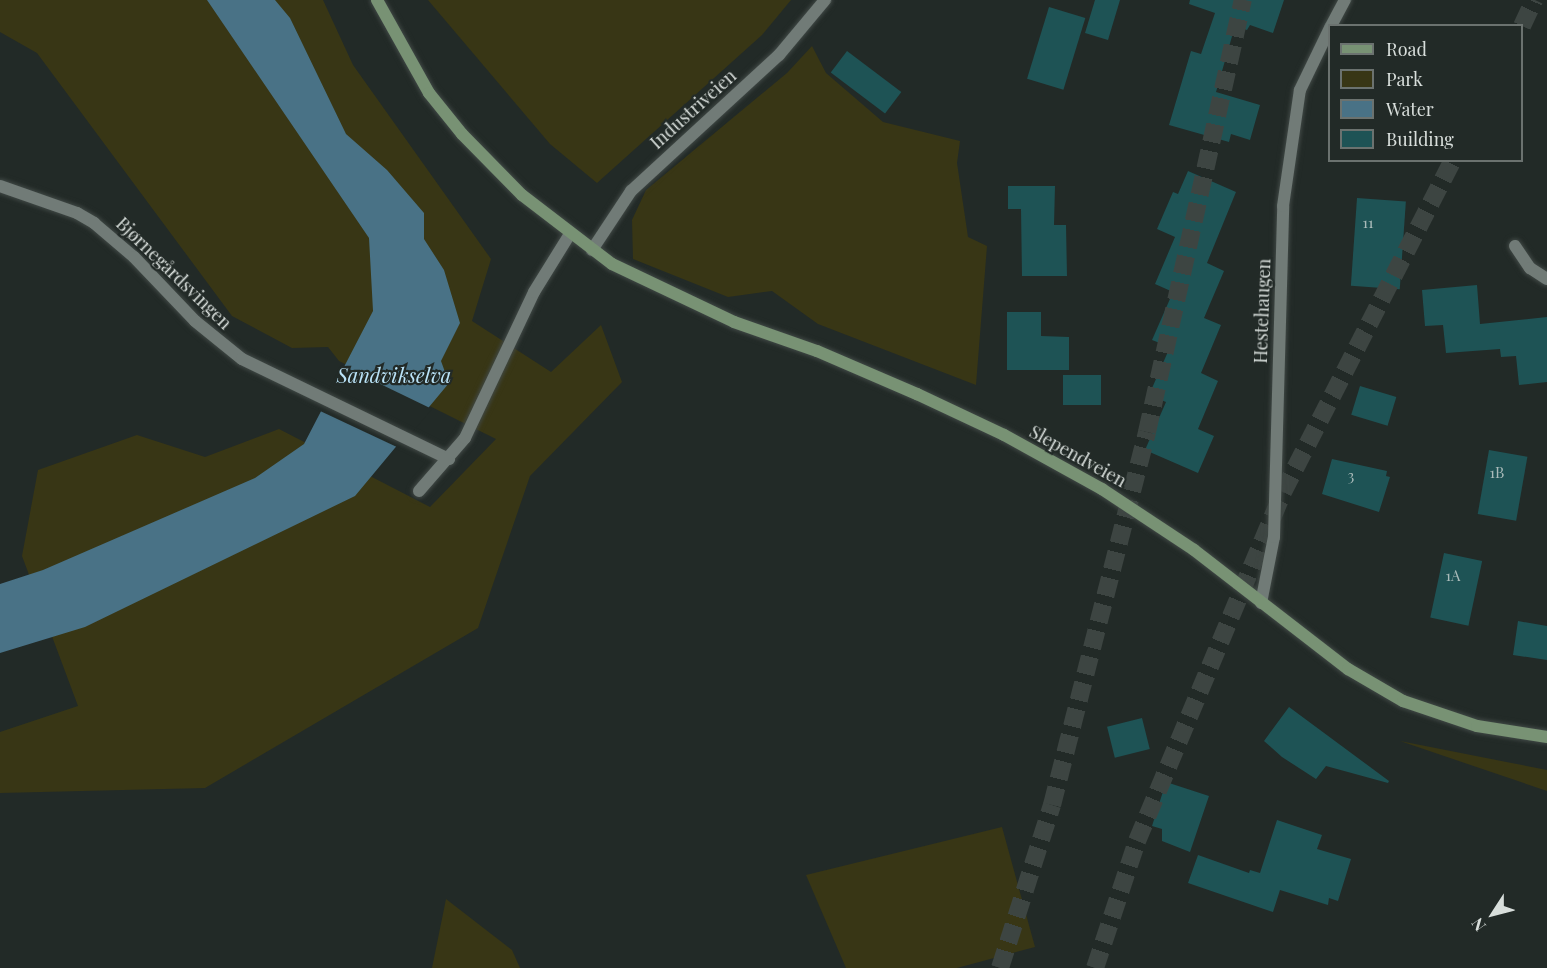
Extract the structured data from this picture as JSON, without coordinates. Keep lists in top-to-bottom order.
{
  "streets": {
    "main road": ["Slependveien"],
    "street": ["Industriveien", "Bjørnegårdsvingen", "Hestehaugen"]
  },
  "crossings": [
    ["Industriveien", "Slependveien"],
    ["Hestehaugen", "Slependveien"]
  ],
  "water": ["Sandvikselva"],
  "house_numbers": [
    "11",
    "1B",
    "3",
    "1A"
  ],
  "legend": [
    "Road",
    "Park",
    "Water",
    "Building"
  ],
  "north": "bottom left"
}
